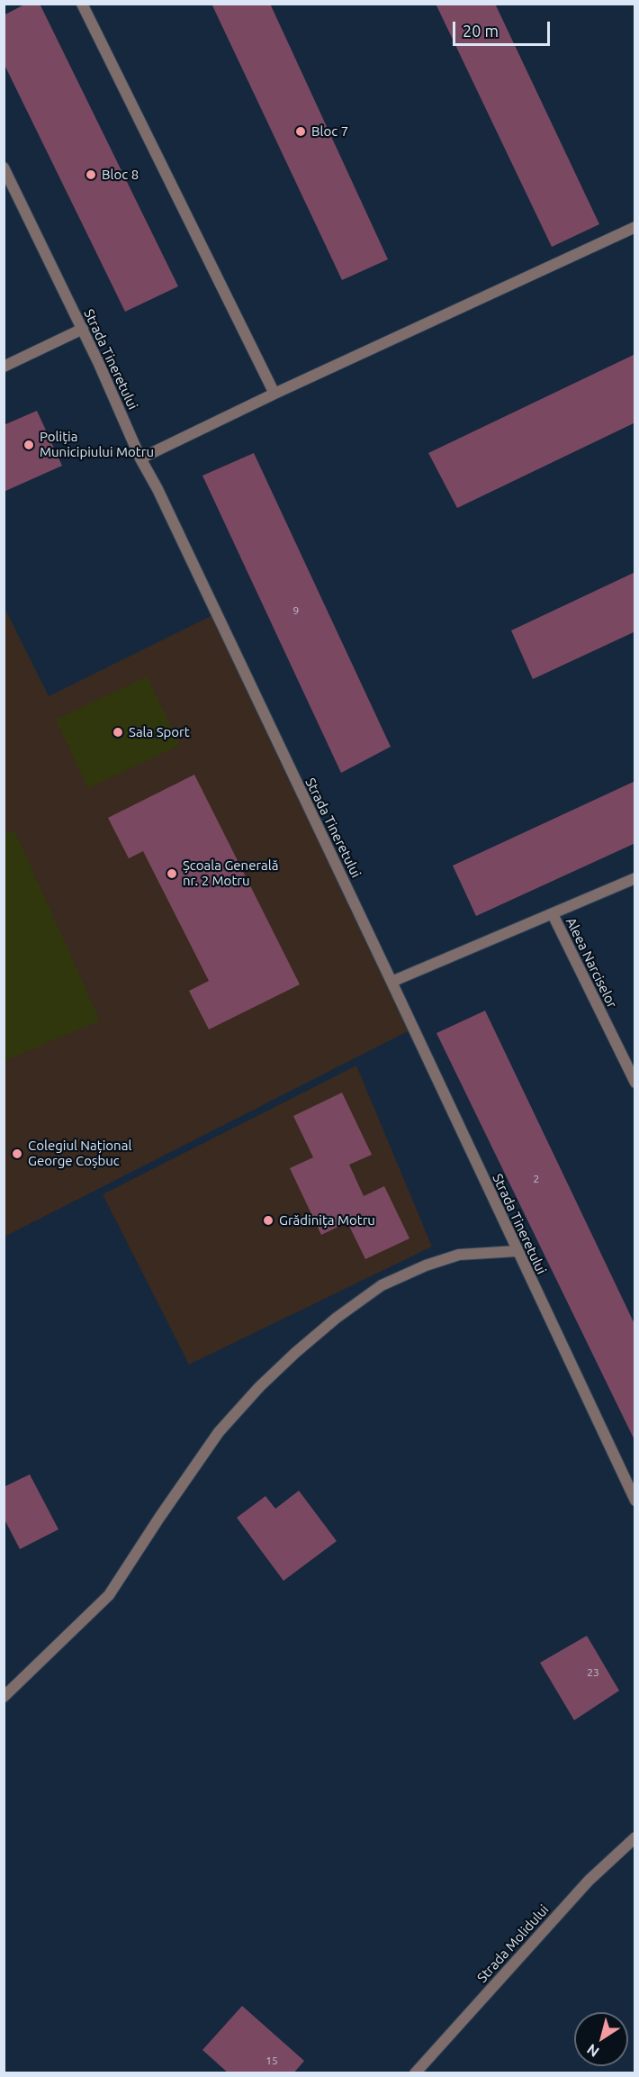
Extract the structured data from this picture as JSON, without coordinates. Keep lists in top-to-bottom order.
{
  "streets": {
    "street": ["Strada Tineretului", "Aleea Narciselor", "Strada Molidului"]
  },
  "places": [
    "Bloc 7",
    "Bloc 8",
    "Poliția Municipiului Motru",
    "Sala Sport",
    "Școala Generală nr. 2 Motru",
    "Colegiul Național George Coșbuc",
    "Grădinița Motru"
  ],
  "house_numbers": [
    "9",
    "2",
    "23",
    "15"
  ],
  "scale_bar": "20 m",
  "north": "bottom left"
}
